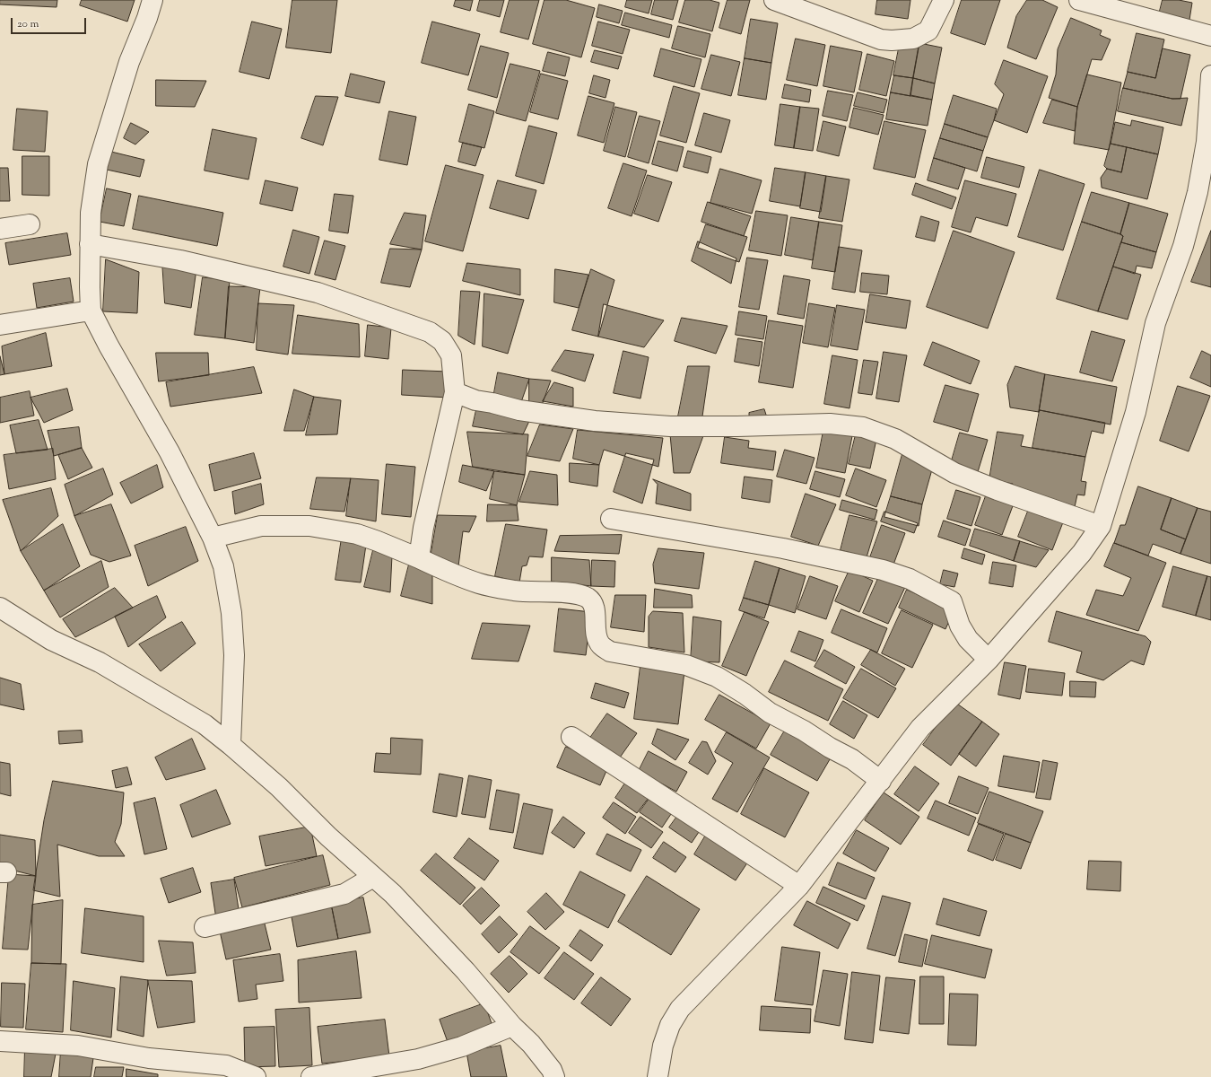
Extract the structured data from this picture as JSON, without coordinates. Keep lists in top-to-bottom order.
{
  "scale_bar": "20 m"
}
